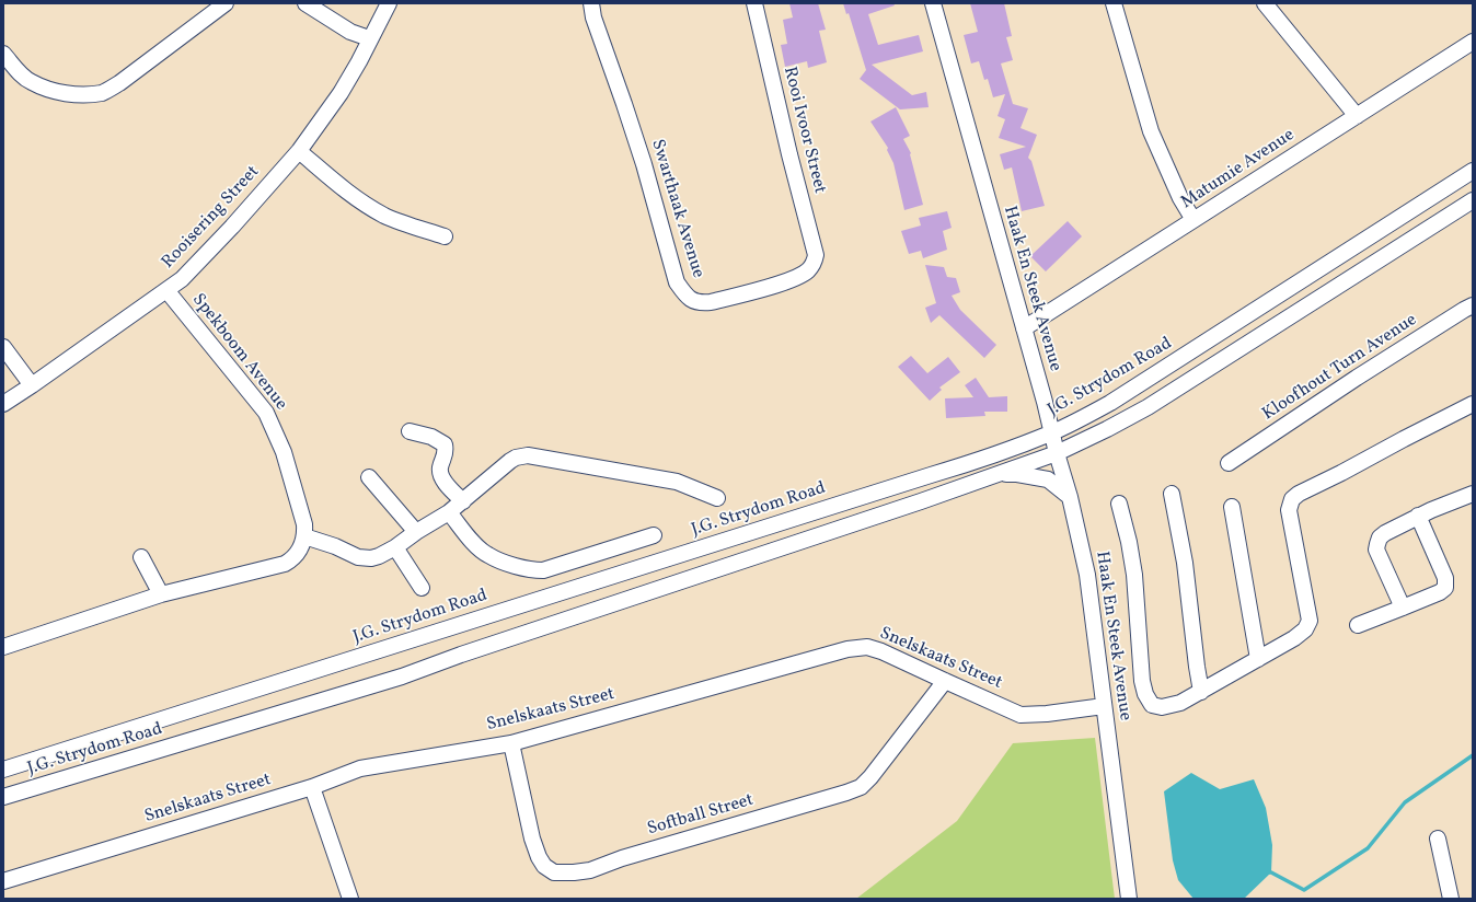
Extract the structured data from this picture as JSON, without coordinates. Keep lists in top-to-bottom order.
{
  "streets": {
    "street": [
      "Rooi Ivoor Street",
      "Matumie Avenue",
      "Swarthaak Avenue",
      "Rooisering Street",
      "Haak En Steek Avenue",
      "Spekboom Avenue",
      "Kloofhout Turn Avenue",
      "J.G. Strydom Road",
      "Snelskaats Street",
      "Softball Street"
    ]
  },
  "crossings": [
    ["Rooi Ivoor Street", "Swarthaak Avenue"],
    ["Matumie Avenue", "Haak En Steek Avenue"],
    ["Rooisering Street", "Spekboom Avenue"],
    ["Haak En Steek Avenue", "J.G. Strydom Road"],
    ["Haak En Steek Avenue", "Snelskaats Street"],
    ["Snelskaats Street", "Softball Street"]
  ]
}
